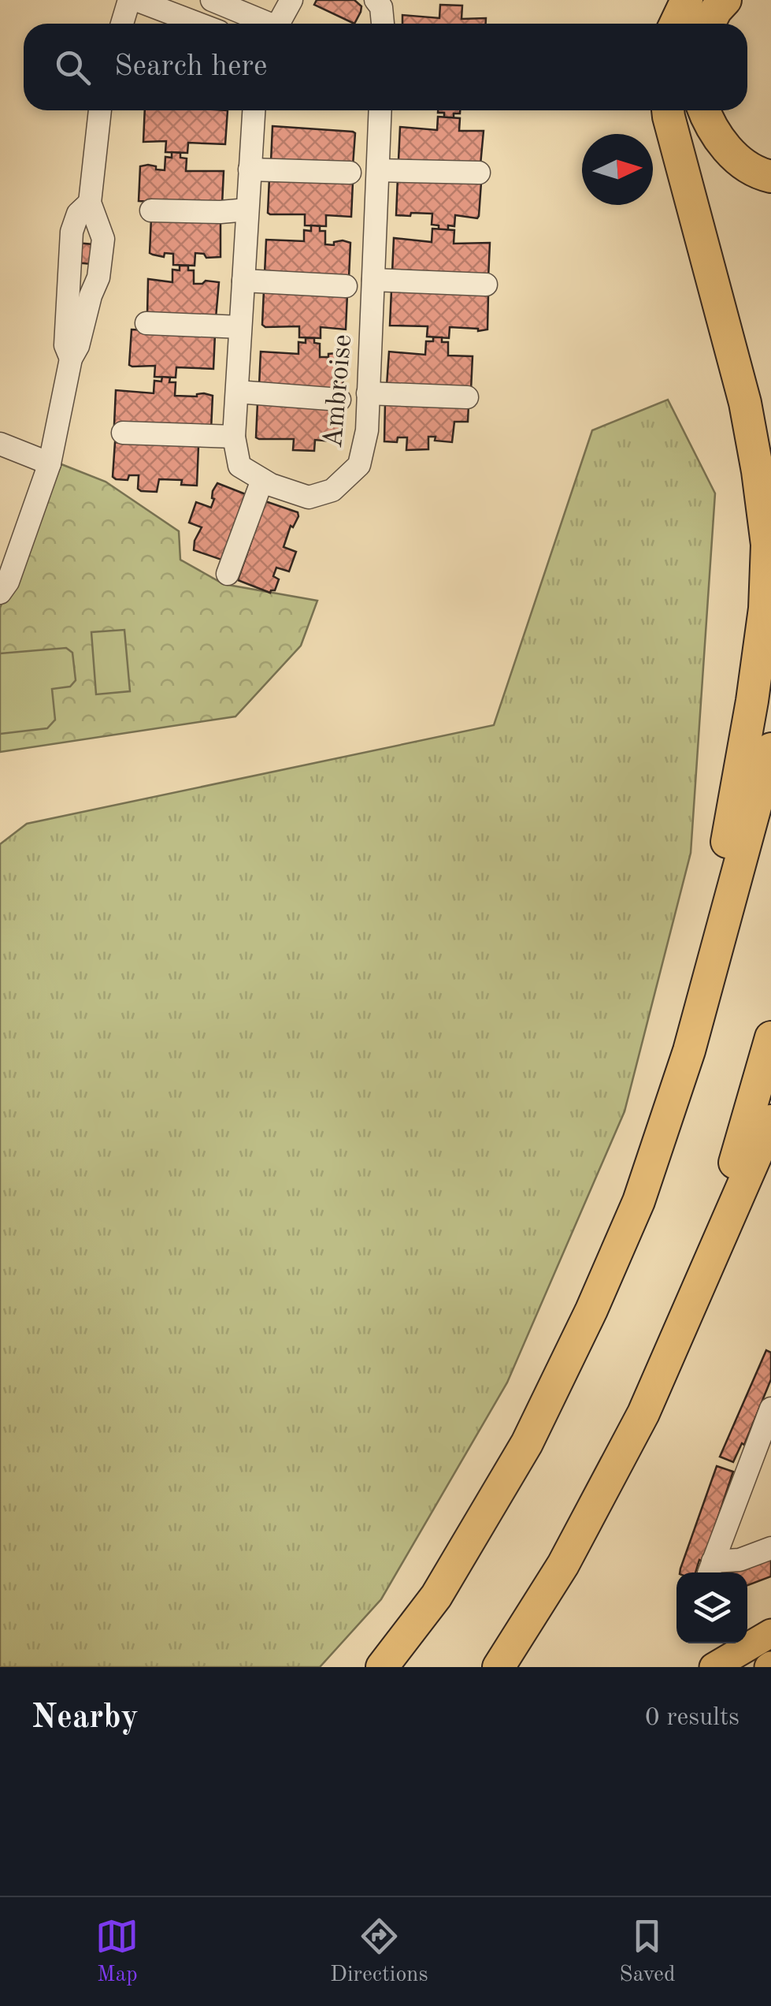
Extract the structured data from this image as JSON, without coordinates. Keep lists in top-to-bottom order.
{
  "streets": {
    "street": ["Ambroise"]
  },
  "north": "right",
  "page": {
    "search": "Search here",
    "heading": ["Nearby", "0 results"],
    "nav": ["Map", "Directions", "Saved"]
  }
}
